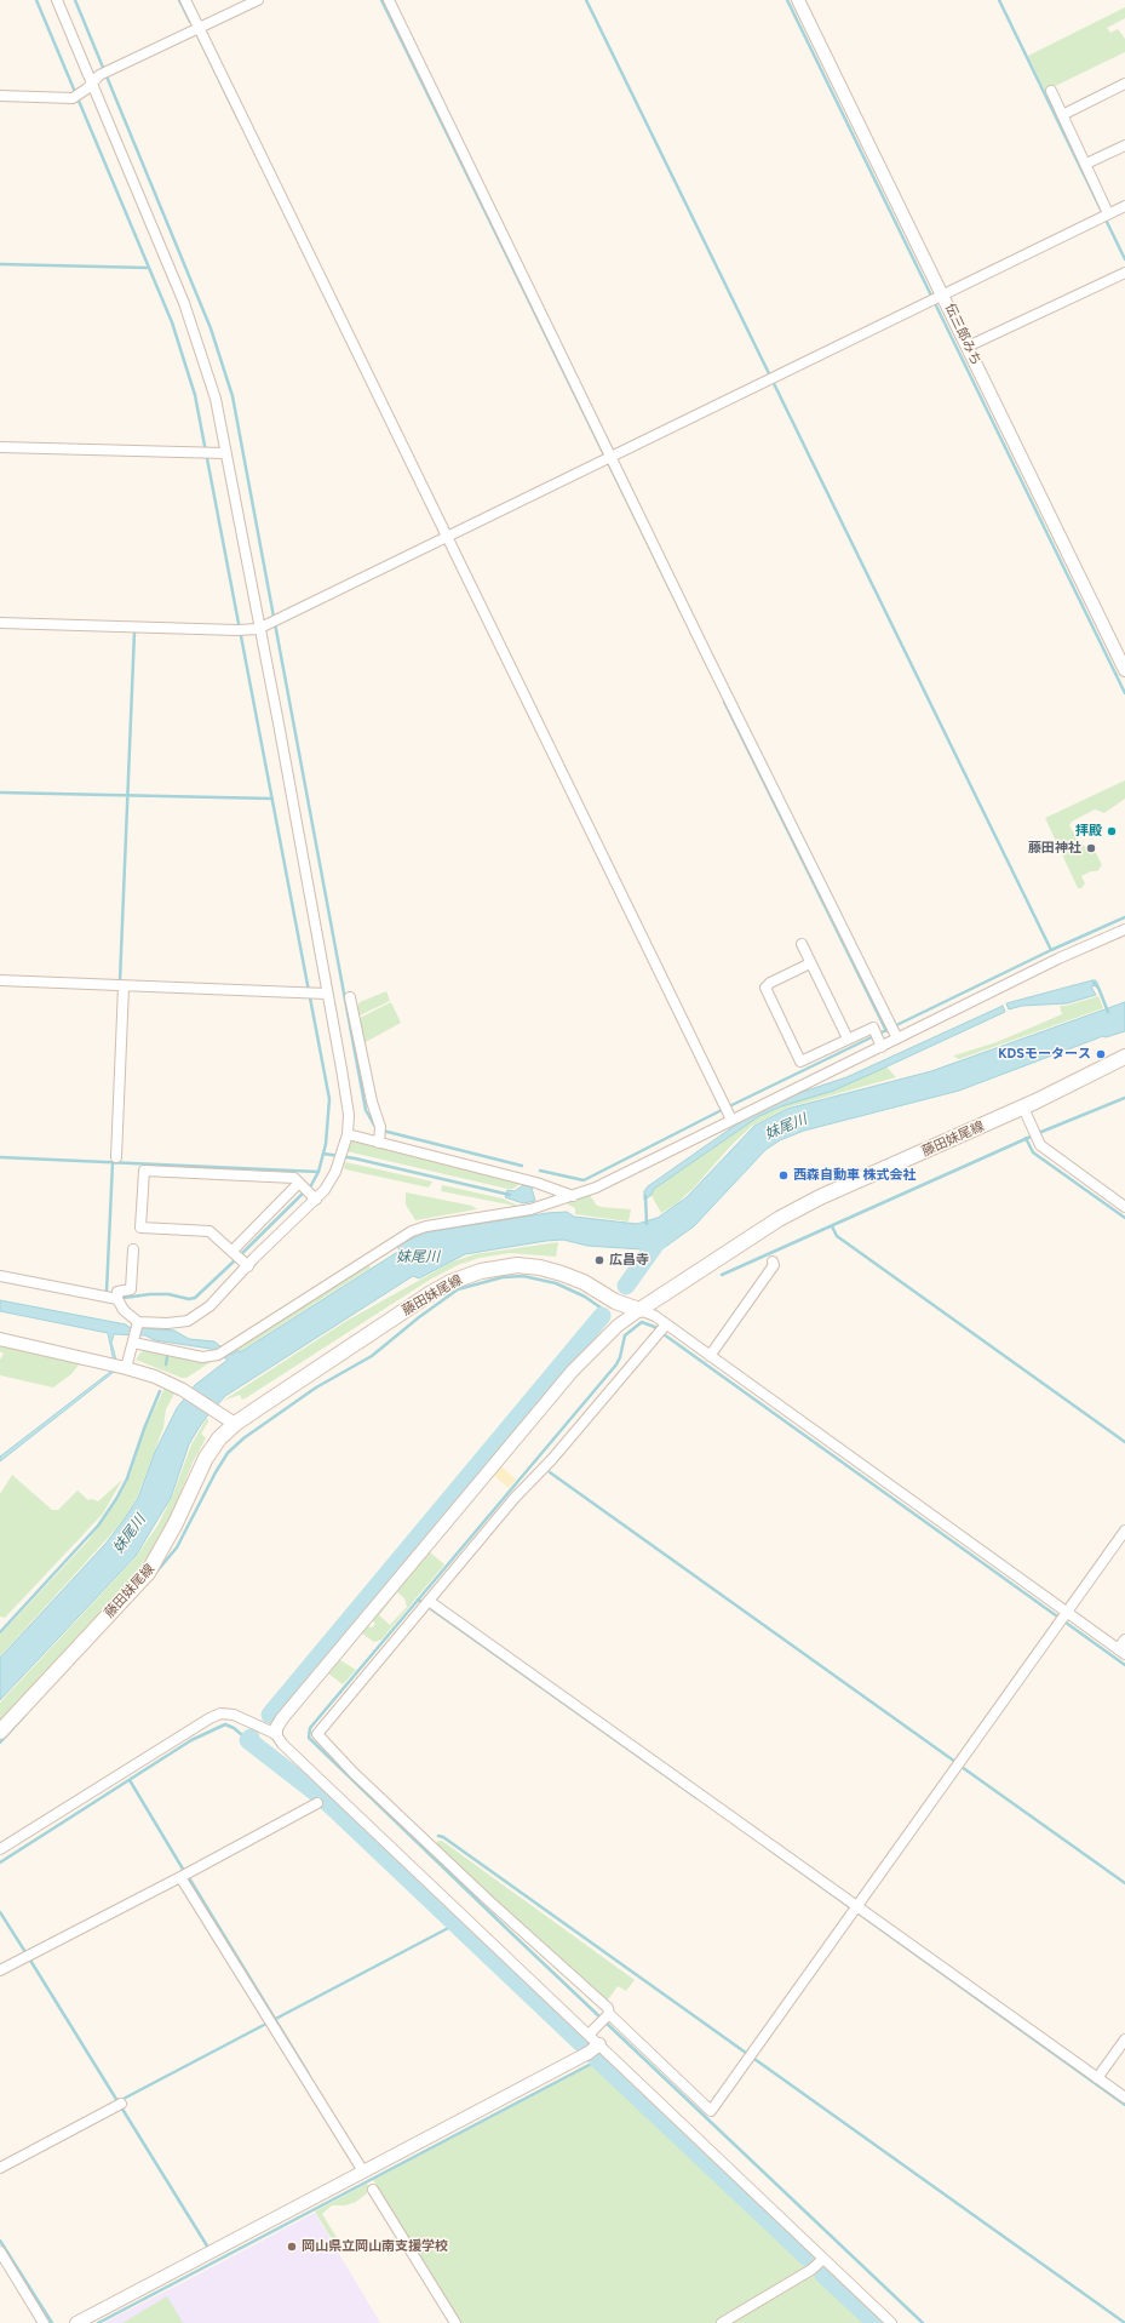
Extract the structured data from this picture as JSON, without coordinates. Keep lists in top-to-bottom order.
{
  "streets": {
    "main road": ["藤田妹尾線"],
    "street": ["伝三郎みち"]
  },
  "water": ["妹尾川"],
  "places": [
    "拝殿",
    "藤田神社",
    "KDSモータース",
    "西森自動車 株式会社",
    "広昌寺",
    "岡山県立岡山南支援学校"
  ]
}
